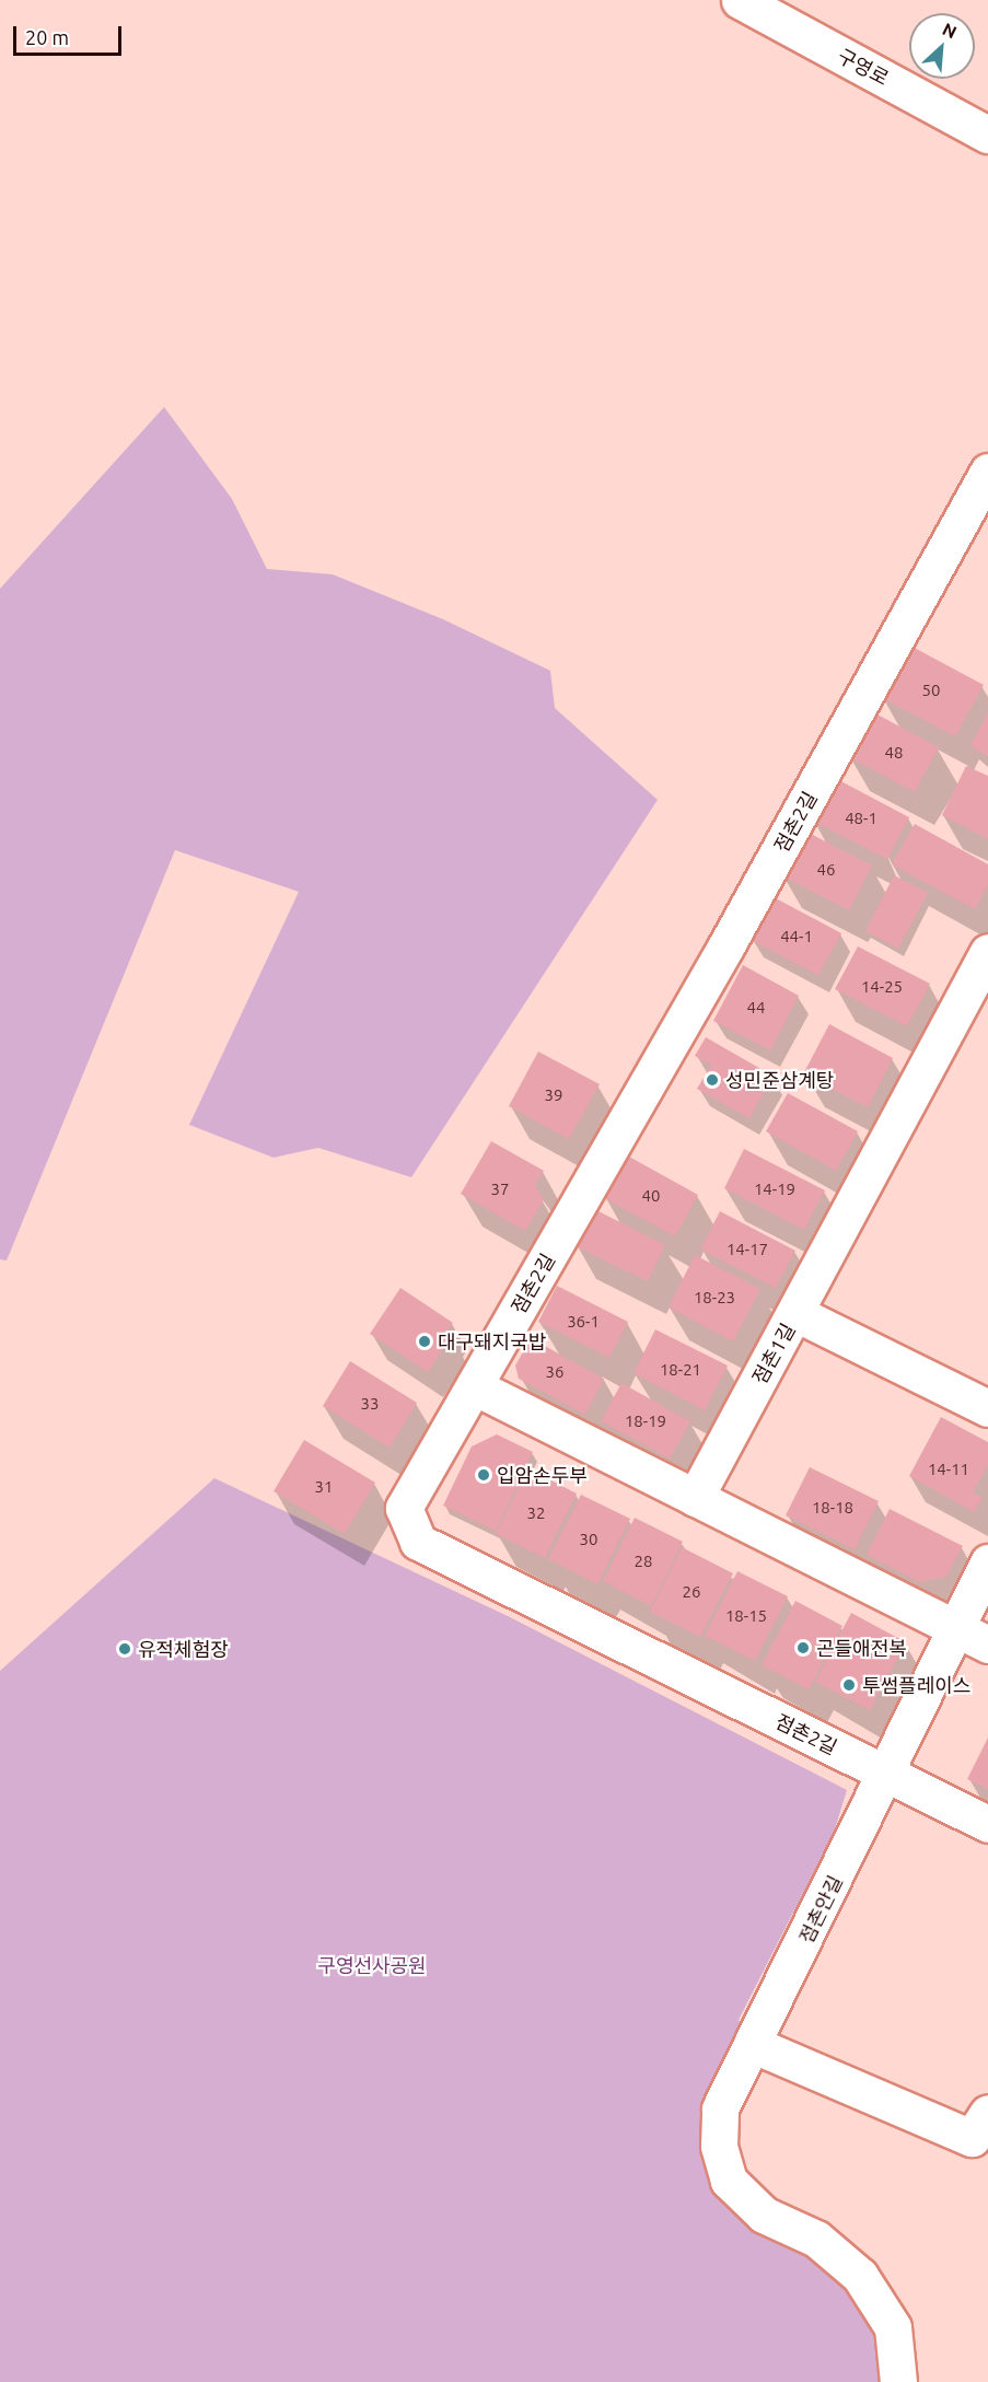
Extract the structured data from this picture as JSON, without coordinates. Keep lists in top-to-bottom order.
{
  "streets": {
    "street": [
      "구영로",
      "점촌2길",
      "점촌1길",
      "점촌안길"
    ]
  },
  "crossings": [
    ["점촌2길", "점촌안길"]
  ],
  "parks": ["구영선사공원"],
  "places": [
    "성민준삼계탕",
    "대구돼지국밥",
    "입암손두부",
    "곤들애전복",
    "유적체험장",
    "투썸플레이스"
  ],
  "house_numbers": [
    "50",
    "48",
    "48-1",
    "46",
    "44-1",
    "14-25",
    "44",
    "39",
    "37",
    "14-19",
    "40",
    "14-17",
    "18-23",
    "36-1",
    "18-21",
    "36",
    "33",
    "18-19",
    "14-11",
    "31",
    "18-18",
    "32",
    "30",
    "28",
    "26",
    "18-15"
  ],
  "scale_bar": "20 m",
  "north": "top right"
}
